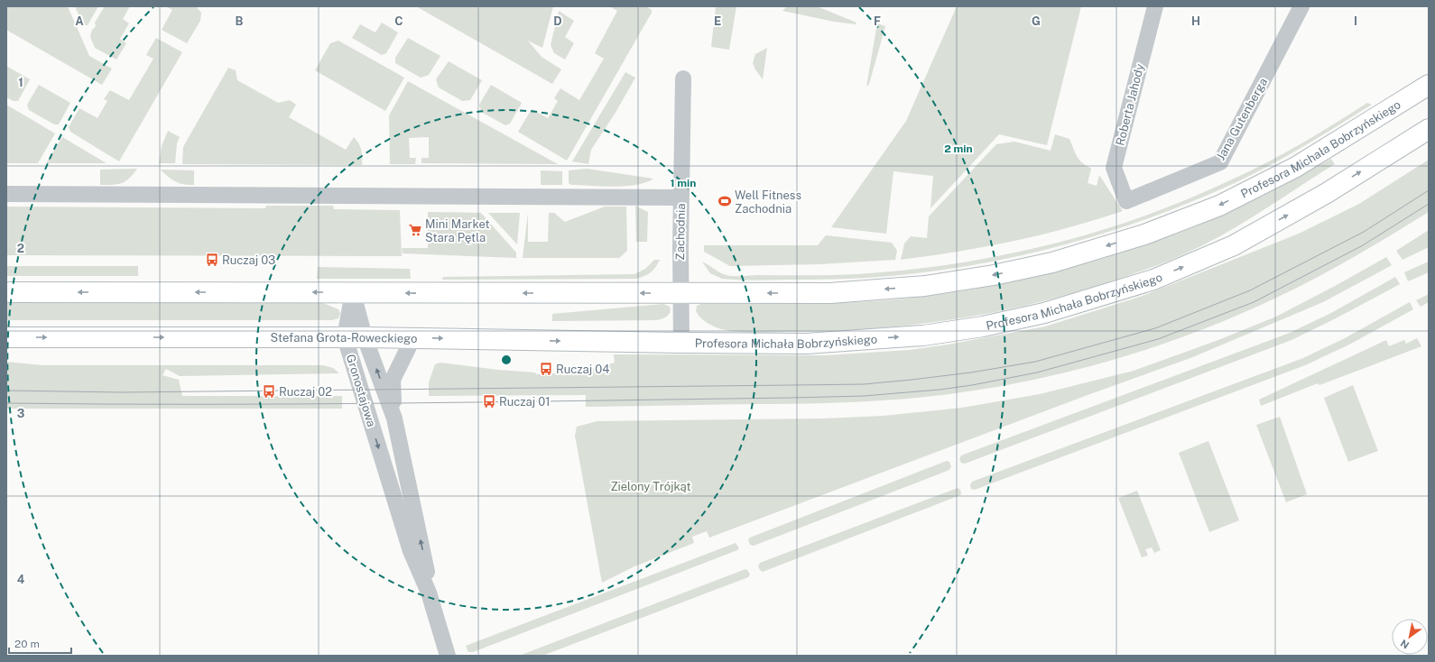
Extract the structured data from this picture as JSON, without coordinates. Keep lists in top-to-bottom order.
{
  "streets": {
    "main road": ["Profesora Michała Bobrzyńskiego", "Stefana Grota-Roweckiego"],
    "street": [
      "Roberta Jahody",
      "Jana Gutenberga",
      "Zachodnia",
      "Gronostajowa"
    ]
  },
  "crossings": [
    ["Roberta Jahody", "Jana Gutenberga"],
    ["Profesora Michała Bobrzyńskiego", "Zachodnia"],
    ["Profesora Michała Bobrzyńskiego", "Stefana Grota-Roweckiego"],
    ["Zachodnia", "Stefana Grota-Roweckiego"],
    ["Stefana Grota-Roweckiego", "Gronostajowa"]
  ],
  "parks": ["Zielony Trójkąt"],
  "places": {
    "sports": ["Well Fitness Zachodnia"],
    "supermarket": ["Mini Market Stara Pętla"],
    "bus stop": [
      "Ruczaj 03",
      "Ruczaj 04",
      "Ruczaj 02",
      "Ruczaj 01"
    ]
  },
  "scale_bar": "20 m",
  "north": "bottom left",
  "grid": {
    "columns": [
      "A",
      "B",
      "C",
      "D",
      "E",
      "F",
      "G",
      "H",
      "I"
    ],
    "rows": [
      "1",
      "2",
      "3",
      "4"
    ]
  },
  "rings": ["2 min", "1 min"]
}
